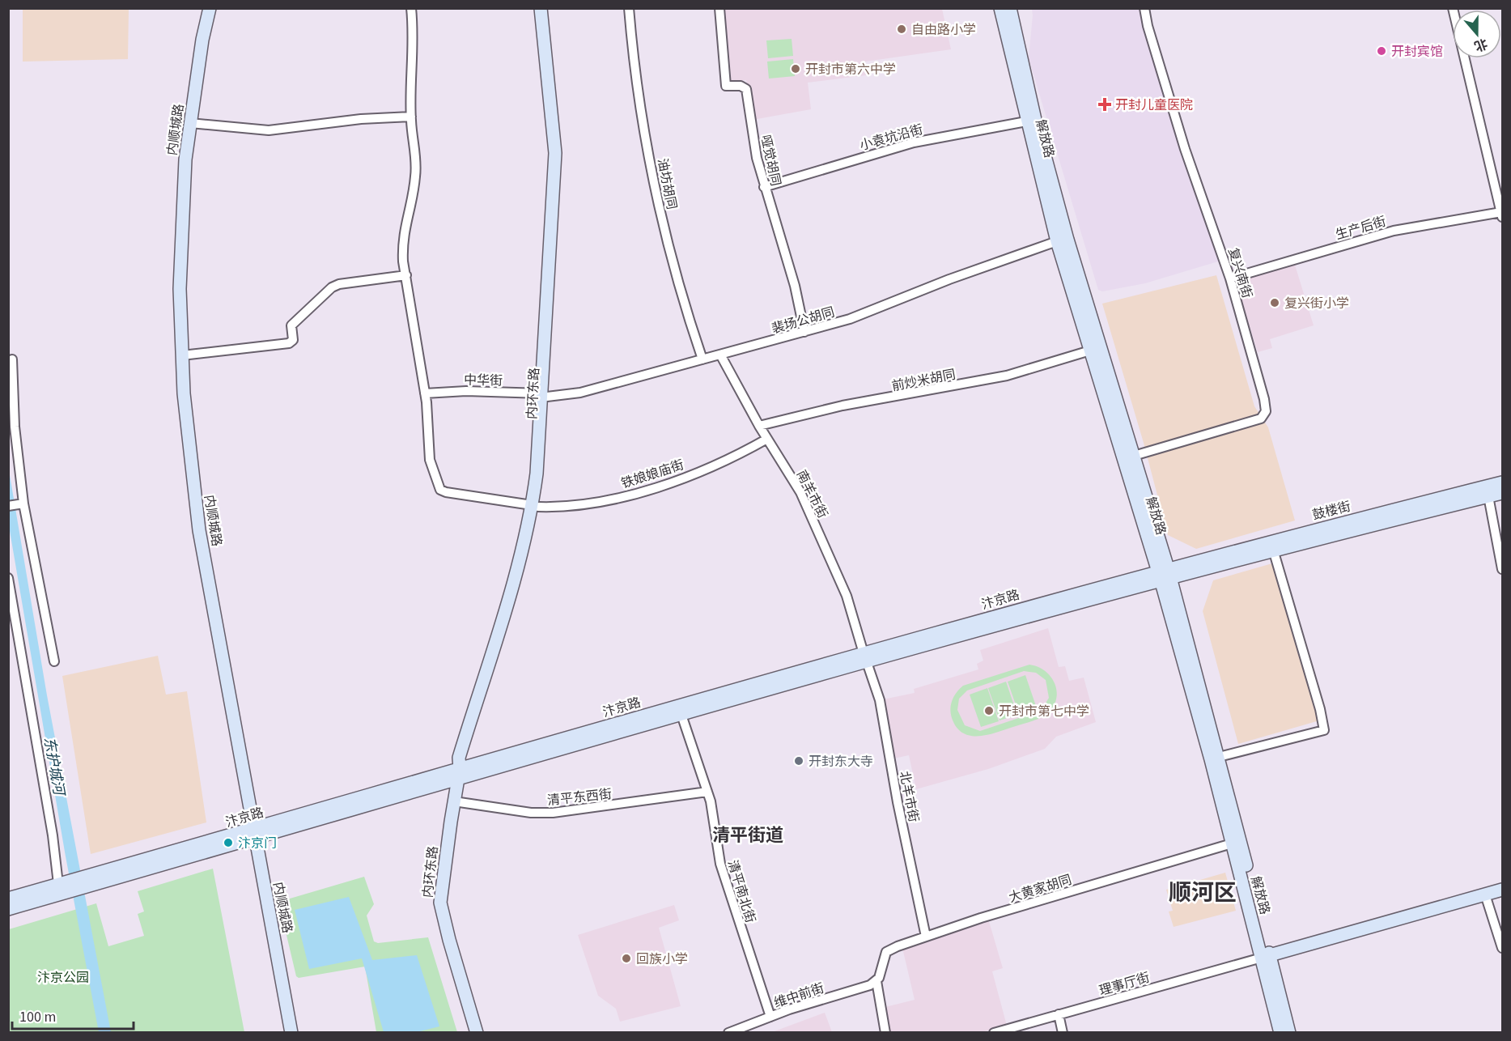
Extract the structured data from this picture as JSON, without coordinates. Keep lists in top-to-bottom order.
{
  "streets": {
    "main road": [
      "内顺城路",
      "解放路",
      "内环东路",
      "鼓楼街",
      "汴京路"
    ],
    "street": [
      "小袁坑沿街",
      "哑觉胡同",
      "油坊胡同",
      "生产后街",
      "复兴南街",
      "裴场公胡同",
      "中华街",
      "前炒米胡同",
      "铁娘娘庙街",
      "南羊市街",
      "清平东西街",
      "北羊市街",
      "大黄家胡同",
      "清平南北街",
      "理事厅街",
      "维中前街"
    ]
  },
  "crossings": [
    ["内顺城路", "汴京路"],
    ["小袁坑沿街", "解放路"],
    ["小袁坑沿街", "哑觉胡同"],
    ["解放路", "复兴南街"],
    ["解放路", "裴场公胡同"],
    ["解放路", "前炒米胡同"],
    ["解放路", "鼓楼街"],
    ["解放路", "汴京路"],
    ["解放路", "大黄家胡同"],
    ["解放路", "理事厅街"],
    ["哑觉胡同", "裴场公胡同"],
    ["油坊胡同", "裴场公胡同"],
    ["生产后街", "复兴南街"],
    ["裴场公胡同", "中华街"],
    ["裴场公胡同", "内环东路"],
    ["裴场公胡同", "南羊市街"],
    ["中华街", "内环东路"],
    ["中华街", "铁娘娘庙街"],
    ["前炒米胡同", "南羊市街"],
    ["内环东路", "铁娘娘庙街"],
    ["内环东路", "汴京路"],
    ["内环东路", "清平东西街"],
    ["铁娘娘庙街", "南羊市街"],
    ["南羊市街", "汴京路"],
    ["南羊市街", "北羊市街"],
    ["鼓楼街", "汴京路"],
    ["汴京路", "北羊市街"],
    ["汴京路", "清平南北街"],
    ["清平东西街", "清平南北街"],
    ["北羊市街", "大黄家胡同"],
    ["大黄家胡同", "维中前街"],
    ["清平南北街", "维中前街"]
  ],
  "districts": ["清平街道", "顺河区"],
  "water": ["东护城河"],
  "parks": ["汴京公园"],
  "places": {
    "other": [
      "自由路小学",
      "开封宾馆",
      "开封市第六中学",
      "复兴街小学",
      "开封市第七中学",
      "开封东大寺",
      "汴京门",
      "回族小学"
    ],
    "health": ["开封儿童医院"]
  },
  "scale_bar": "100 m",
  "north": "bottom"
}
